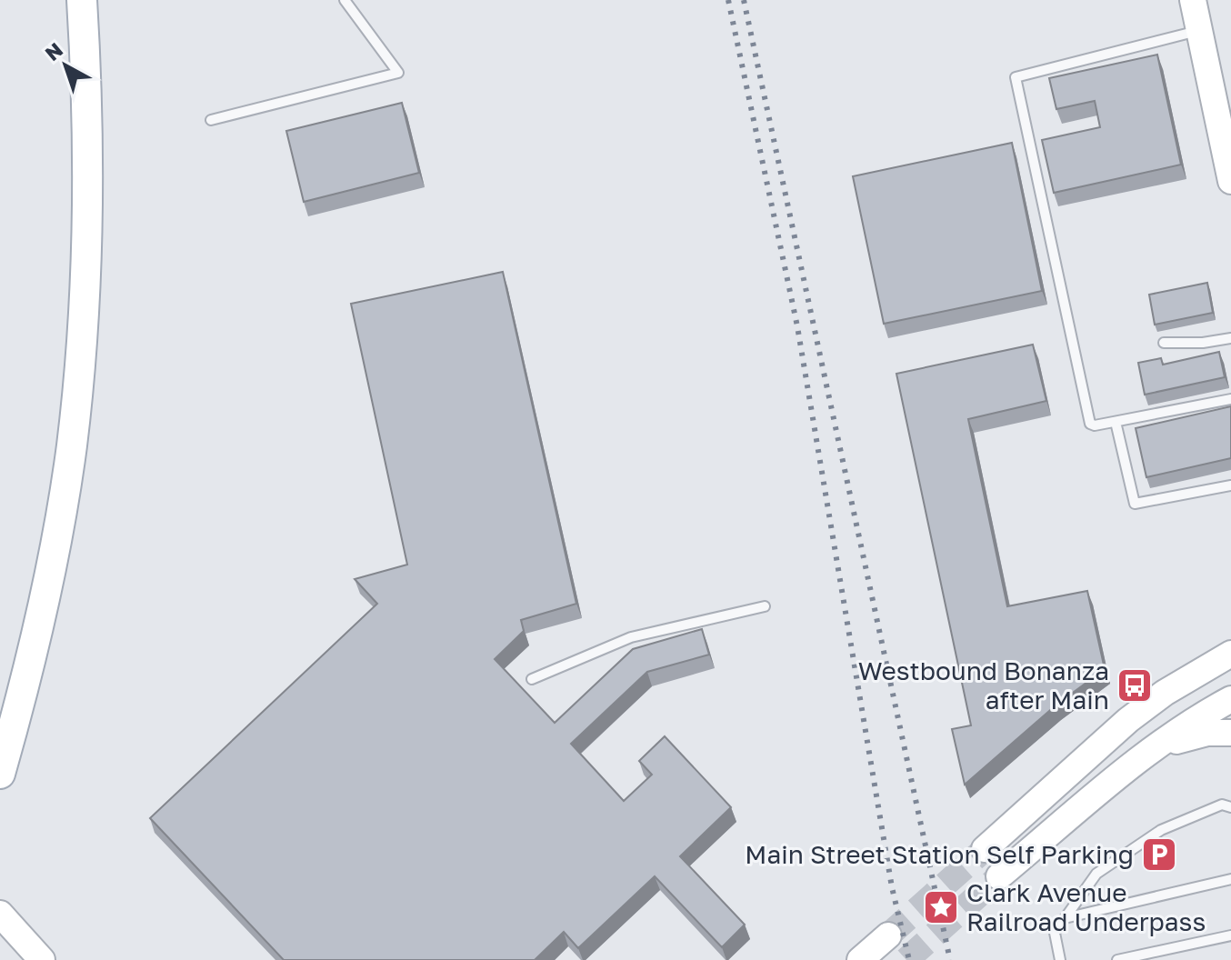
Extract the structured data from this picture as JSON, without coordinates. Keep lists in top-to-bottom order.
{
  "places": {
    "bus stop": ["Westbound Bonanza after Main"],
    "parking": ["Main Street Station Self Parking"],
    "place": ["Clark Avenue Railroad Underpass"]
  },
  "north": "top left"
}
